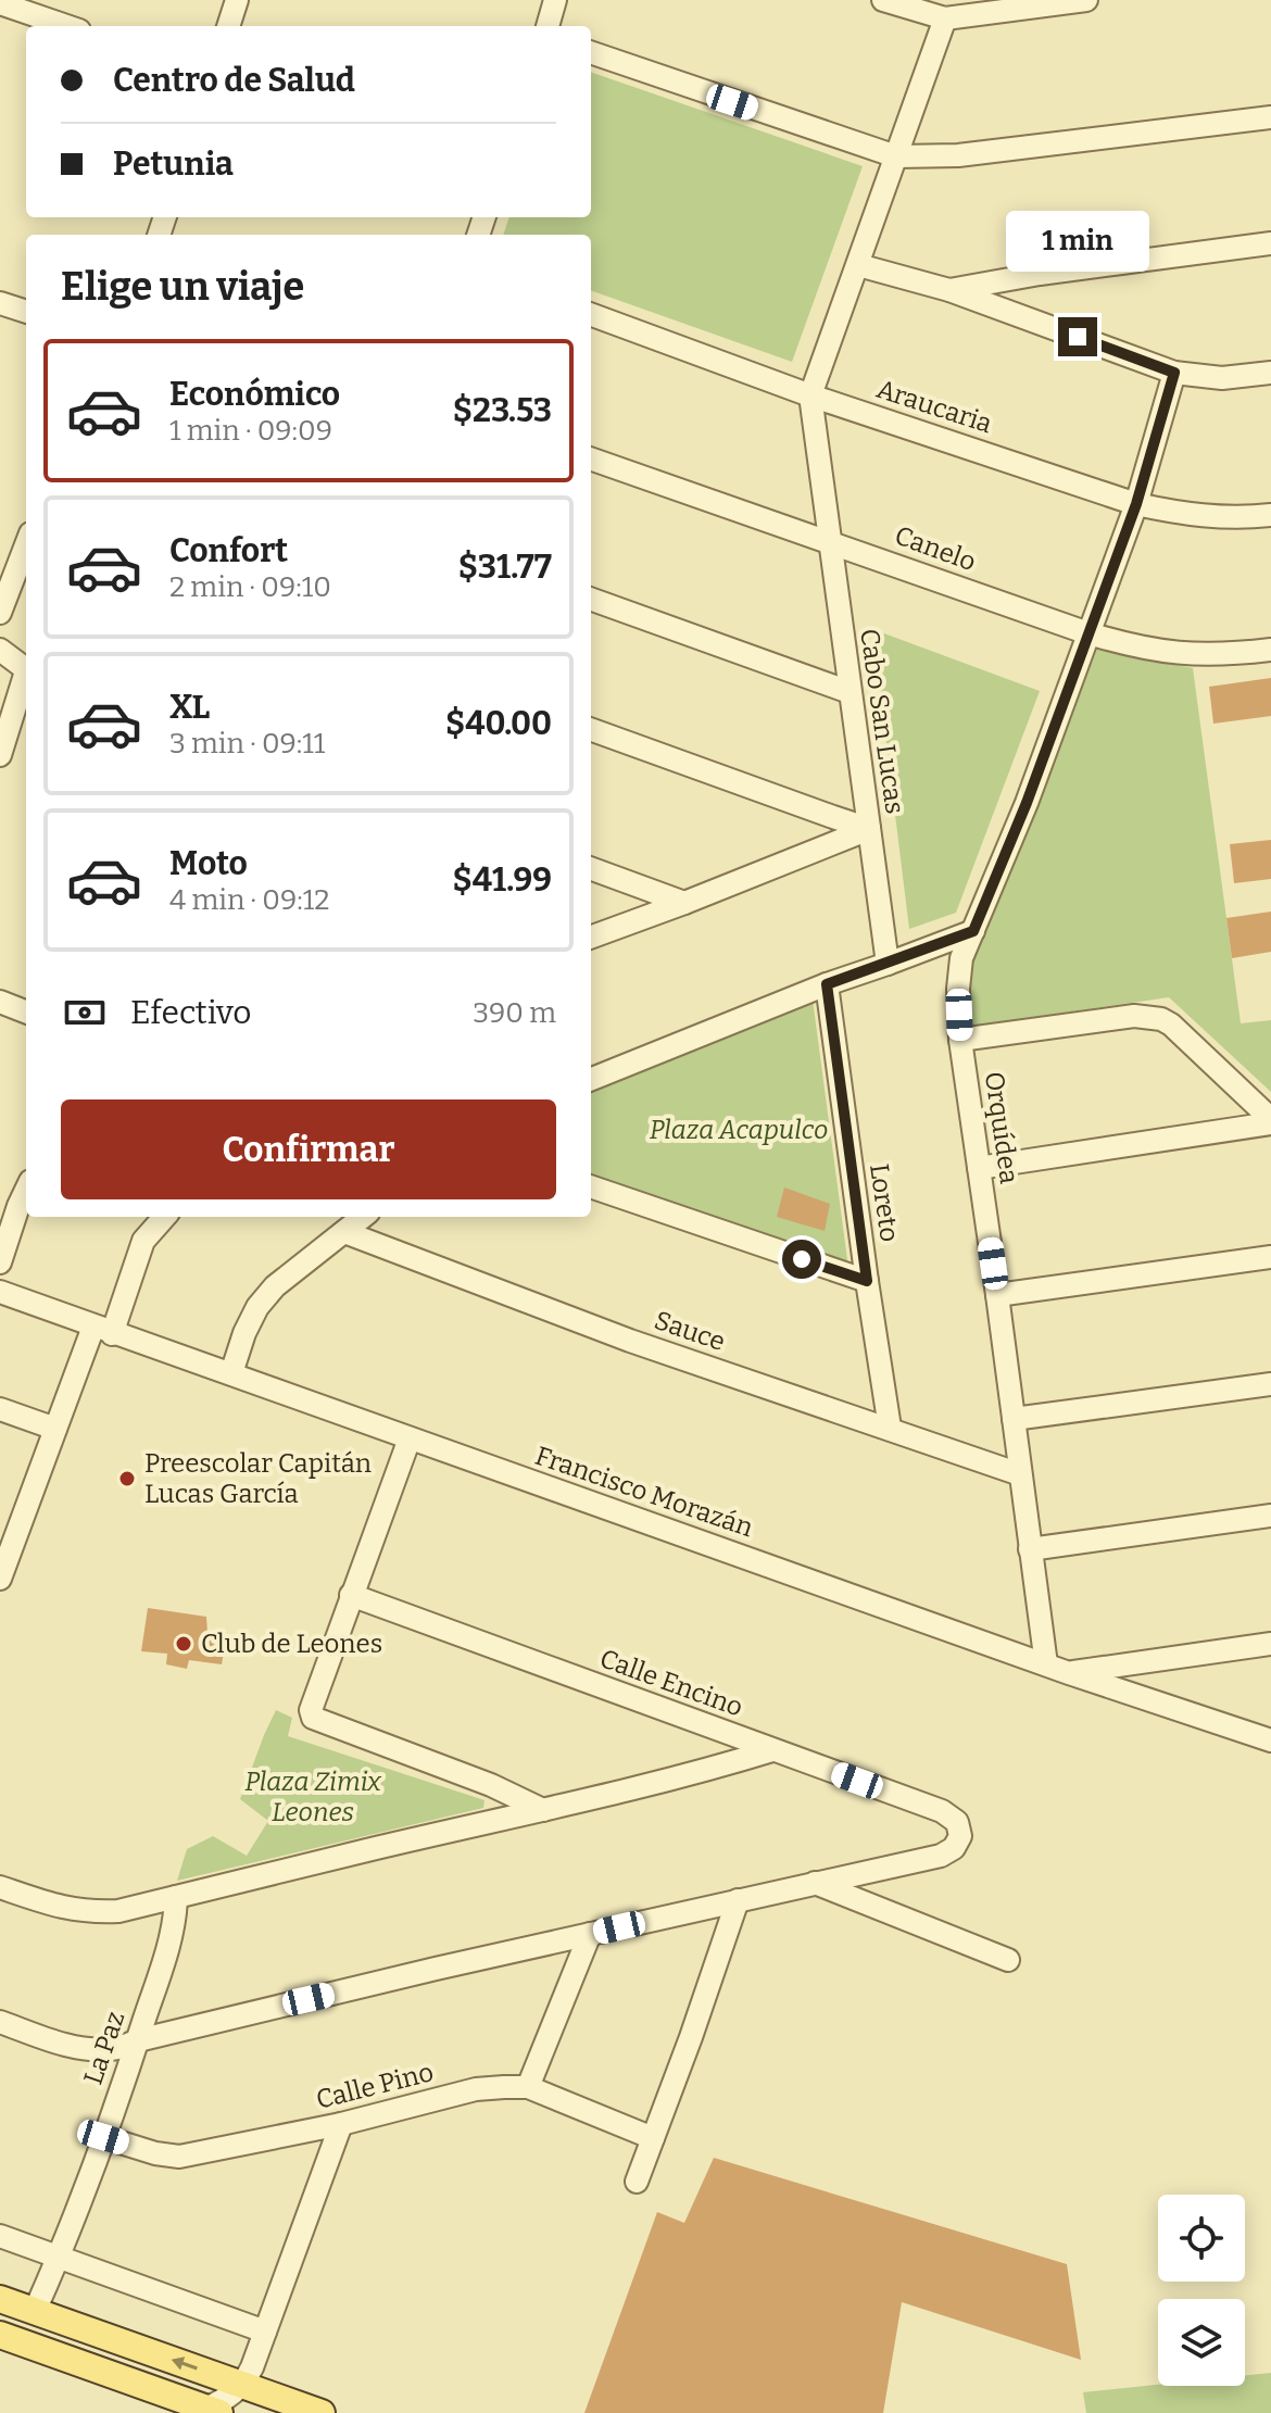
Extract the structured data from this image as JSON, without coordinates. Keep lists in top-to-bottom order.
{
  "streets": {
    "street": [
      "Araucaria",
      "Canelo",
      "Cabo San Lucas",
      "Orquídea",
      "Loreto",
      "Sauce",
      "Francisco Morazán",
      "Calle Encino",
      "La Paz",
      "Calle Pino"
    ]
  },
  "crossings": [
    ["Araucaria", "Cabo San Lucas"],
    ["Araucaria", "Orquídea"],
    ["Canelo", "Cabo San Lucas"],
    ["Canelo", "Orquídea"],
    ["Orquídea", "Sauce"],
    ["Orquídea", "Francisco Morazán"],
    ["Loreto", "Sauce"],
    ["La Paz", "Calle Pino"]
  ],
  "parks": ["Plaza Acapulco", "Plaza Zimix Leones"],
  "places": ["Preescolar Capitán Lucas García", "Club de Leones"],
  "page": {
    "banner": ["Centro de Salud", "Petunia"],
    "bubble": "1 min",
    "heading": "Elige un viaje",
    "list": [
      {
        "name": "Económico",
        "note": "1 min · 09:09",
        "value": "$23.53"
      },
      {
        "name": "Confort",
        "note": "2 min · 09:10",
        "value": "$31.77"
      },
      {
        "name": "XL",
        "note": "3 min · 09:11",
        "value": "$40.00"
      },
      {
        "name": "Moto",
        "note": "4 min · 09:12",
        "value": "$41.99"
      }
    ],
    "pay": ["Efectivo", "390 m"],
    "buttons": "Confirmar"
  }
}
